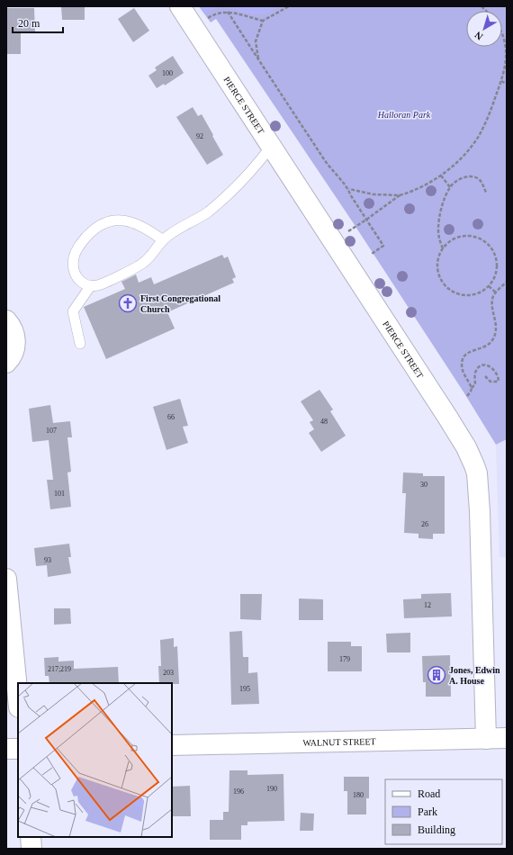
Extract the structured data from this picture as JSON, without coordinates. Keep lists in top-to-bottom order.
{
  "streets": {
    "street": ["PIERCE STREET", "WALNUT STREET"]
  },
  "crossings": [
    ["PIERCE STREET", "WALNUT STREET"]
  ],
  "parks": ["Halloran Park"],
  "places": {
    "church": ["First Congregational Church"],
    "building": ["Jones, Edwin A. House"]
  },
  "house_numbers": [
    "100",
    "92",
    "66",
    "48",
    "107",
    "30",
    "101",
    "26",
    "93",
    "12",
    "179",
    "217;219",
    "203",
    "195",
    "190",
    "196",
    "180"
  ],
  "legend": ["Road", "Park", "Building"],
  "scale_bar": "20 m",
  "north": "bottom left"
}
